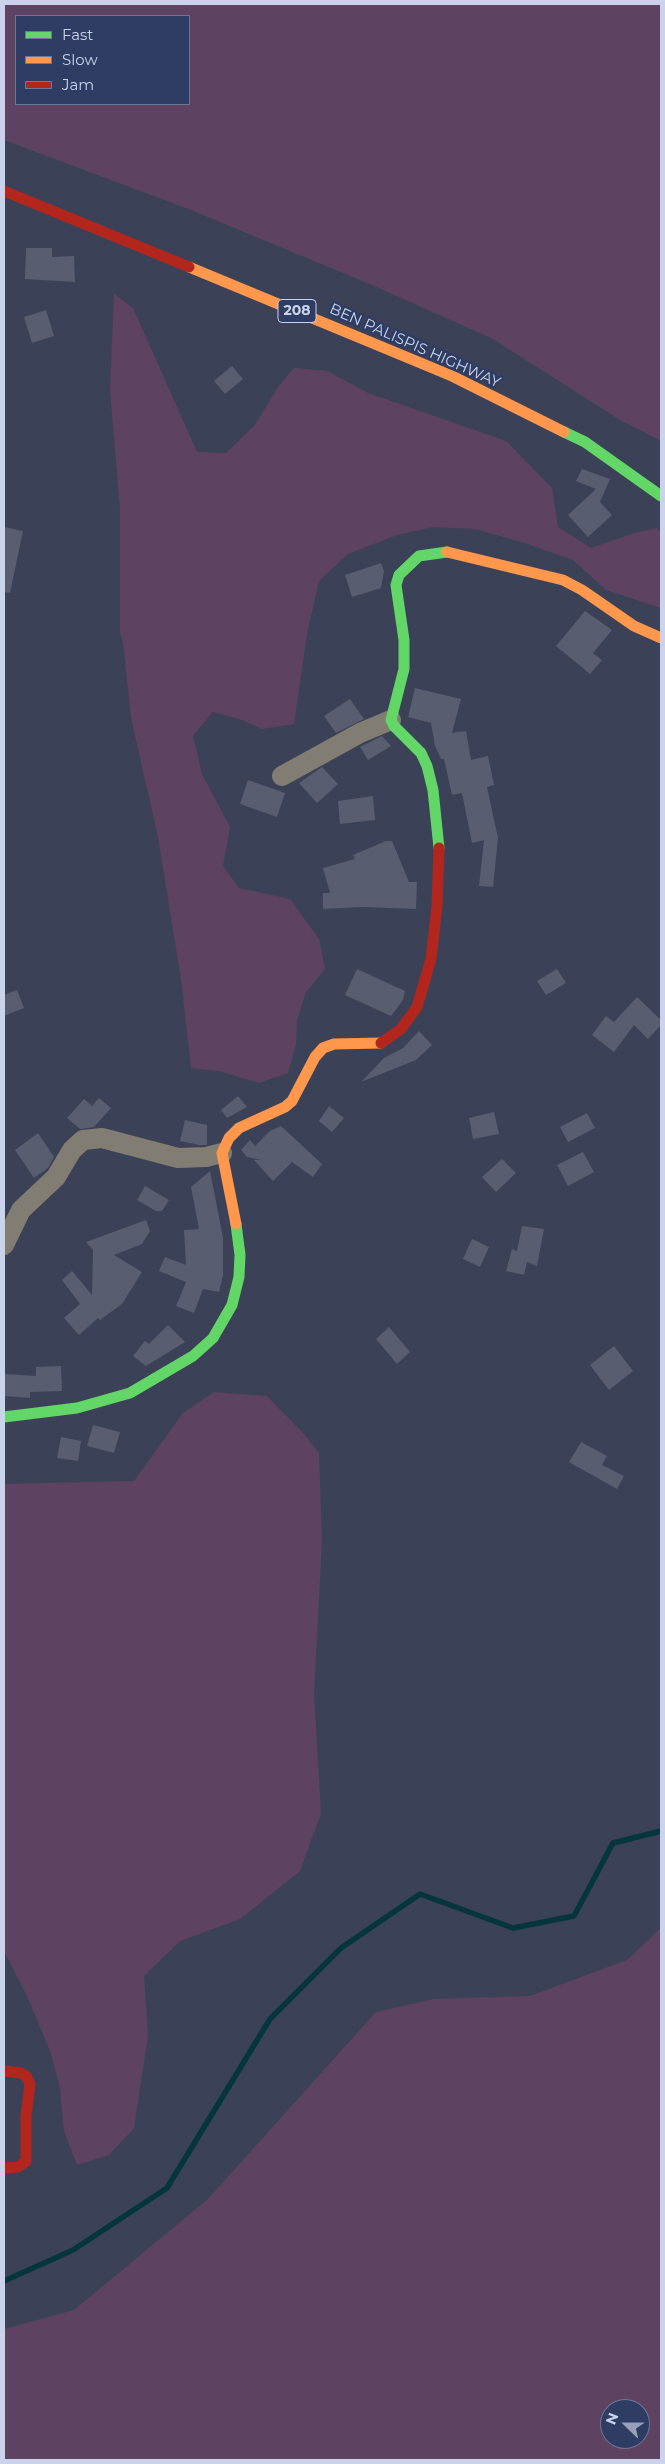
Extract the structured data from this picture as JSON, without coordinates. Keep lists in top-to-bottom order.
{
  "streets": {
    "street": ["208", "BEN PALISPIS HIGHWAY"]
  },
  "legend": ["Fast", "Slow", "Jam"],
  "north": "left"
}
